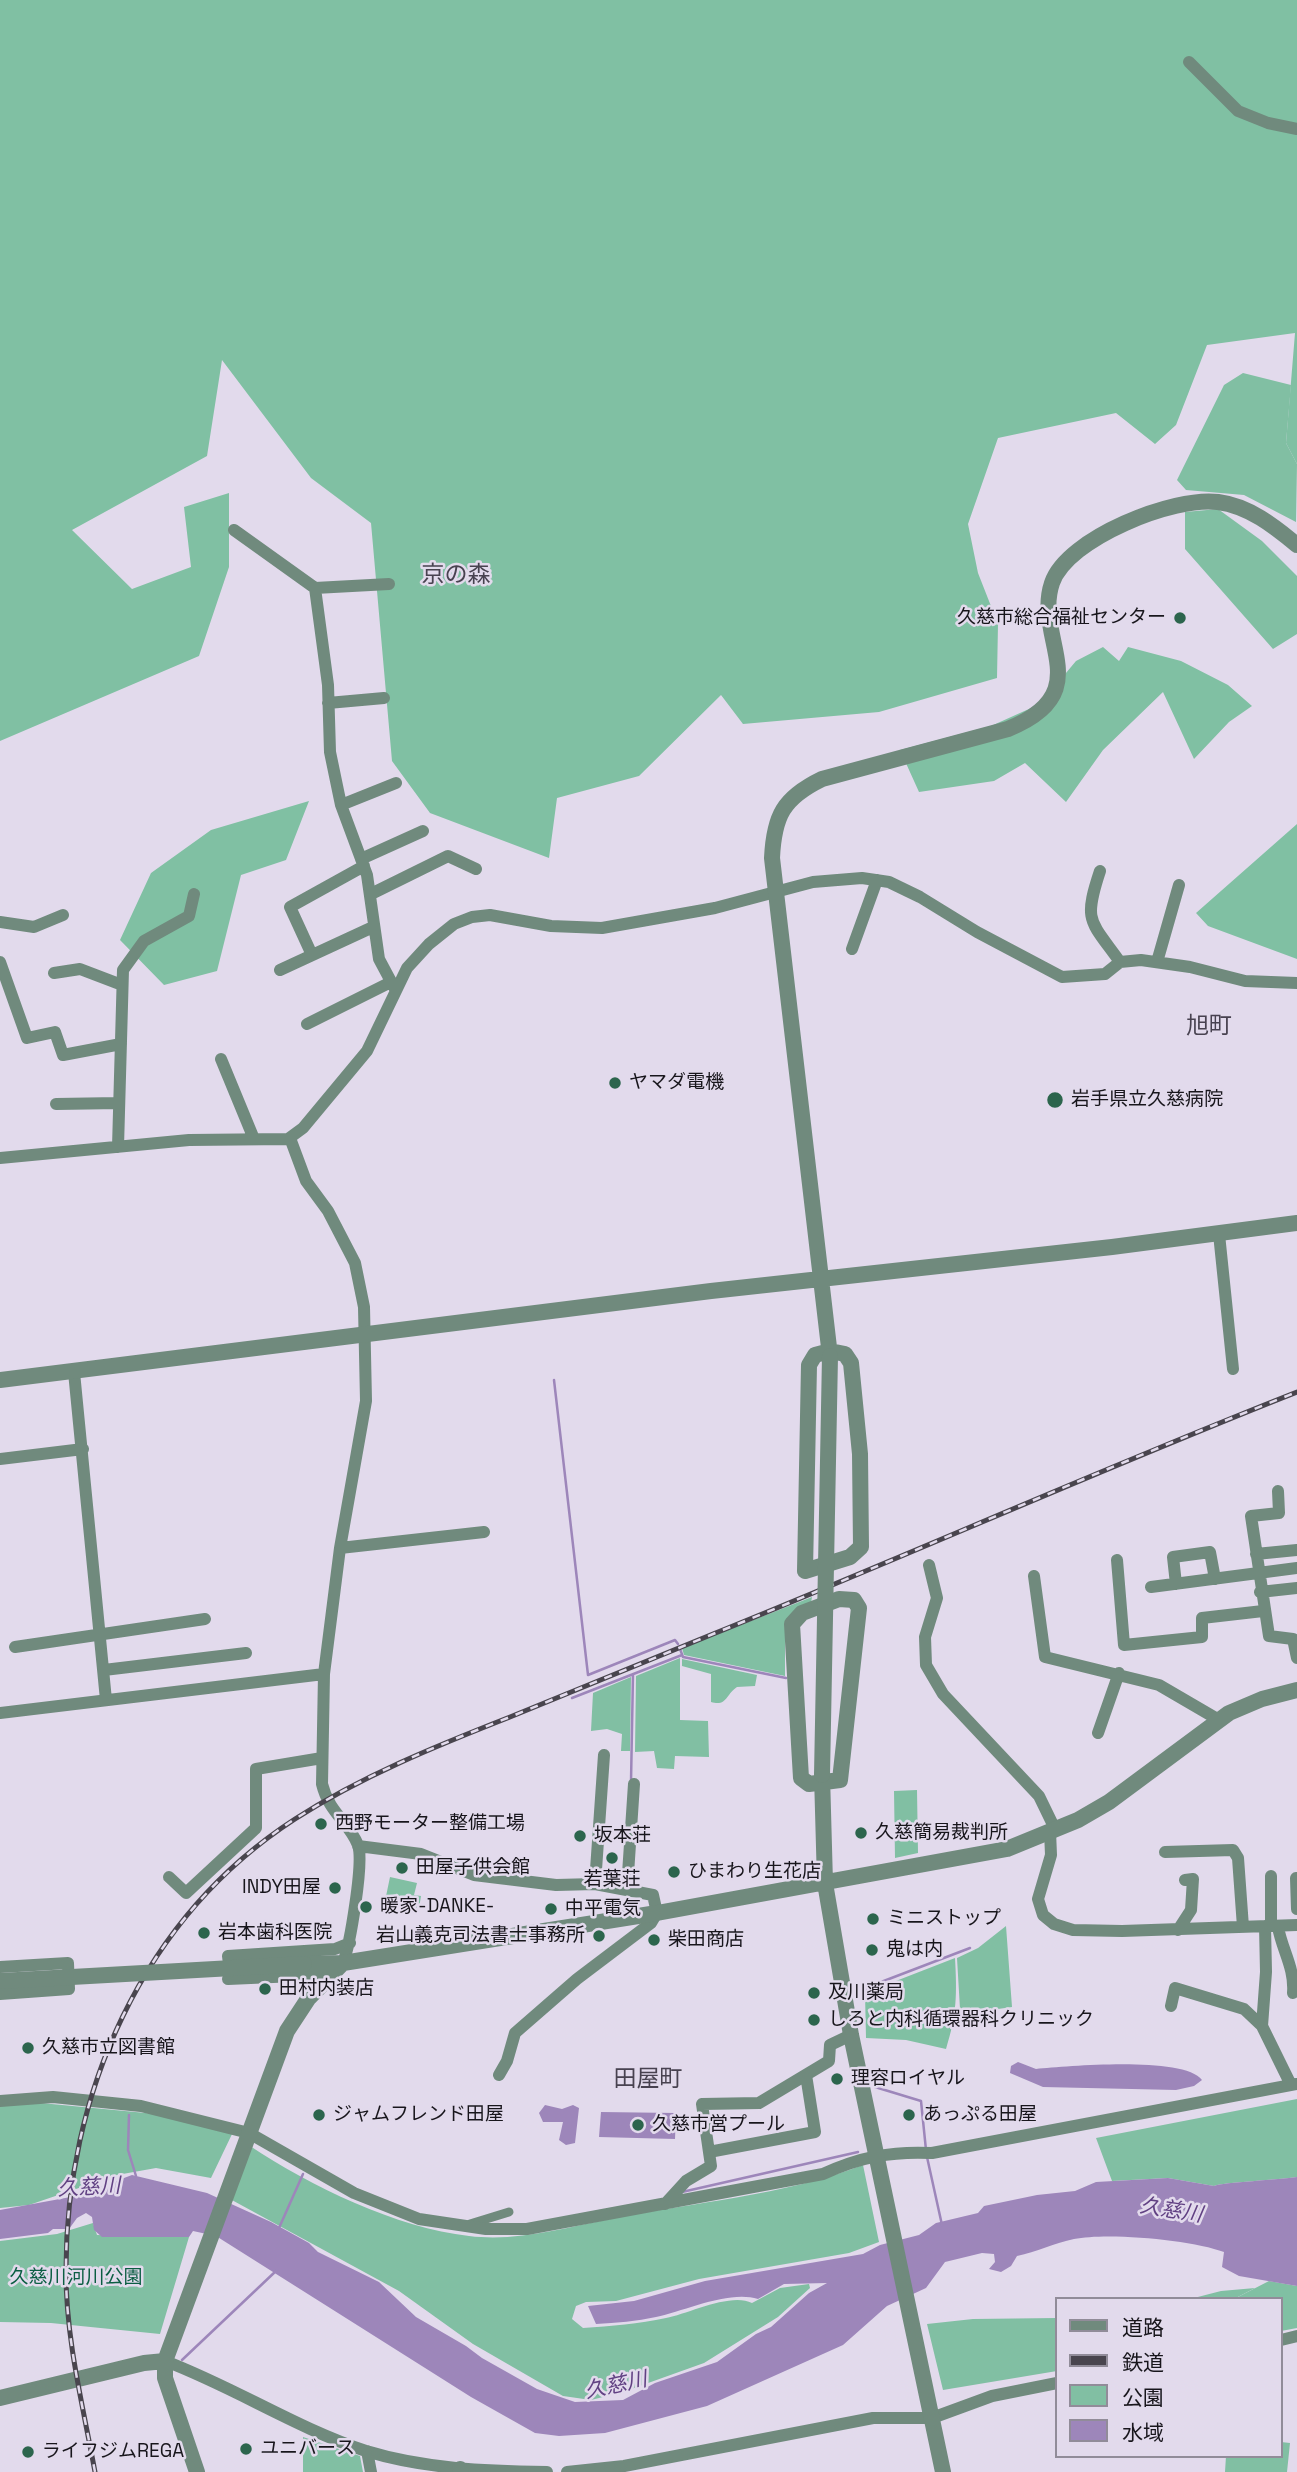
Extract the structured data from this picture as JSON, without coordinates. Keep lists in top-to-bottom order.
{
  "districts": ["京の森", "旭町", "田屋町"],
  "water": ["久慈川"],
  "parks": ["久慈川河川公園"],
  "places": [
    "久慈市総合福祉センター",
    "ヤマダ電機",
    "岩手県立久慈病院",
    "西野モーター整備工場",
    "久慈簡易裁判所",
    "坂本荘",
    "若葉荘",
    "田屋子供会館",
    "ひまわり生花店",
    "INDY田屋",
    "暖家-DANKE-",
    "中平電気",
    "ミニストップ",
    "岩本歯科医院",
    "岩山義克司法書士事務所",
    "柴田商店",
    "鬼は内",
    "田村内装店",
    "及川薬局",
    "しろと内科循環器科クリニック",
    "久慈市立図書館",
    "理容ロイヤル",
    "ジャムフレンド田屋",
    "あっぷる田屋",
    "久慈市営プール",
    "ユニバース",
    "ライフジムREGA"
  ],
  "legend": [
    "道路",
    "鉄道",
    "公園",
    "水域"
  ]
}
